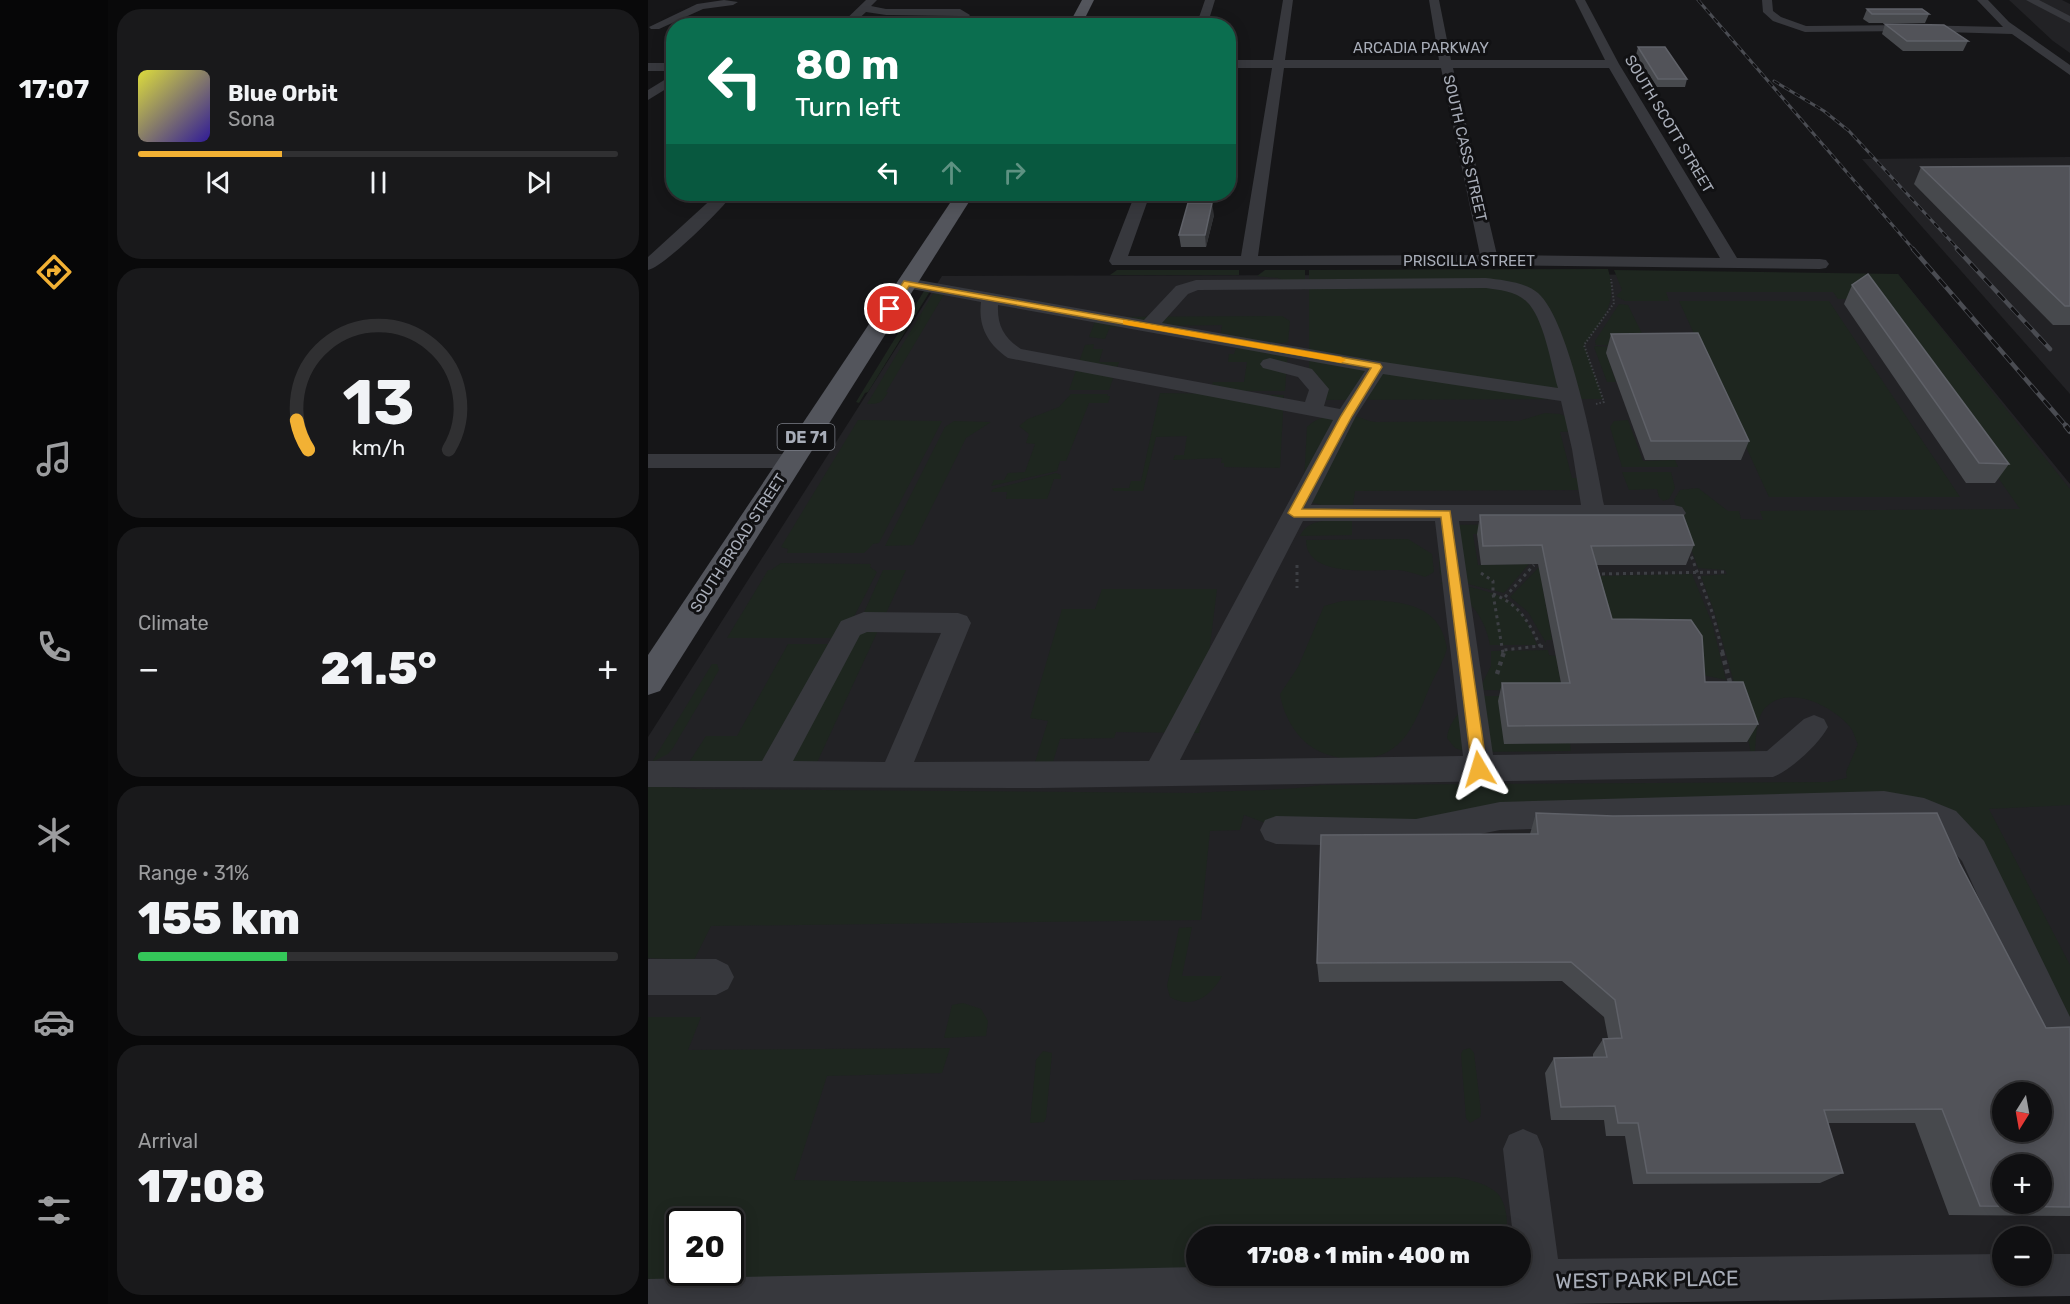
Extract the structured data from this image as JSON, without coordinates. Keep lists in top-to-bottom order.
{
  "streets": {
    "main road": ["DE 71", "SOUTH BROAD STREET"],
    "street": [
      "ARCADIA PARKWAY",
      "SOUTH SCOTT STREET",
      "SOUTH CASS STREET",
      "PRISCILLA STREET",
      "WEST PARK PLACE"
    ]
  },
  "crossings": [
    ["ARCADIA PARKWAY", "SOUTH SCOTT STREET"],
    ["ARCADIA PARKWAY", "SOUTH CASS STREET"],
    ["SOUTH SCOTT STREET", "PRISCILLA STREET"],
    ["SOUTH CASS STREET", "PRISCILLA STREET"]
  ],
  "north": "bottom",
  "page": {
    "tabs": "17:07",
    "turn": ["80 m", "Turn left"],
    "song": ["Blue Orbit", "Sona"],
    "tile": [
      "Climate",
      ["Range · 31%", "155 km"],
      ["Arrival", "17:08"]
    ],
    "heat": ["−", "21.5°", "+"],
    "map_buttons": ["+", "−"],
    "limit": "20",
    "trip": "17:08 · 1 min · 400 m",
    "gauge": ["13", "km/h"]
  }
}
